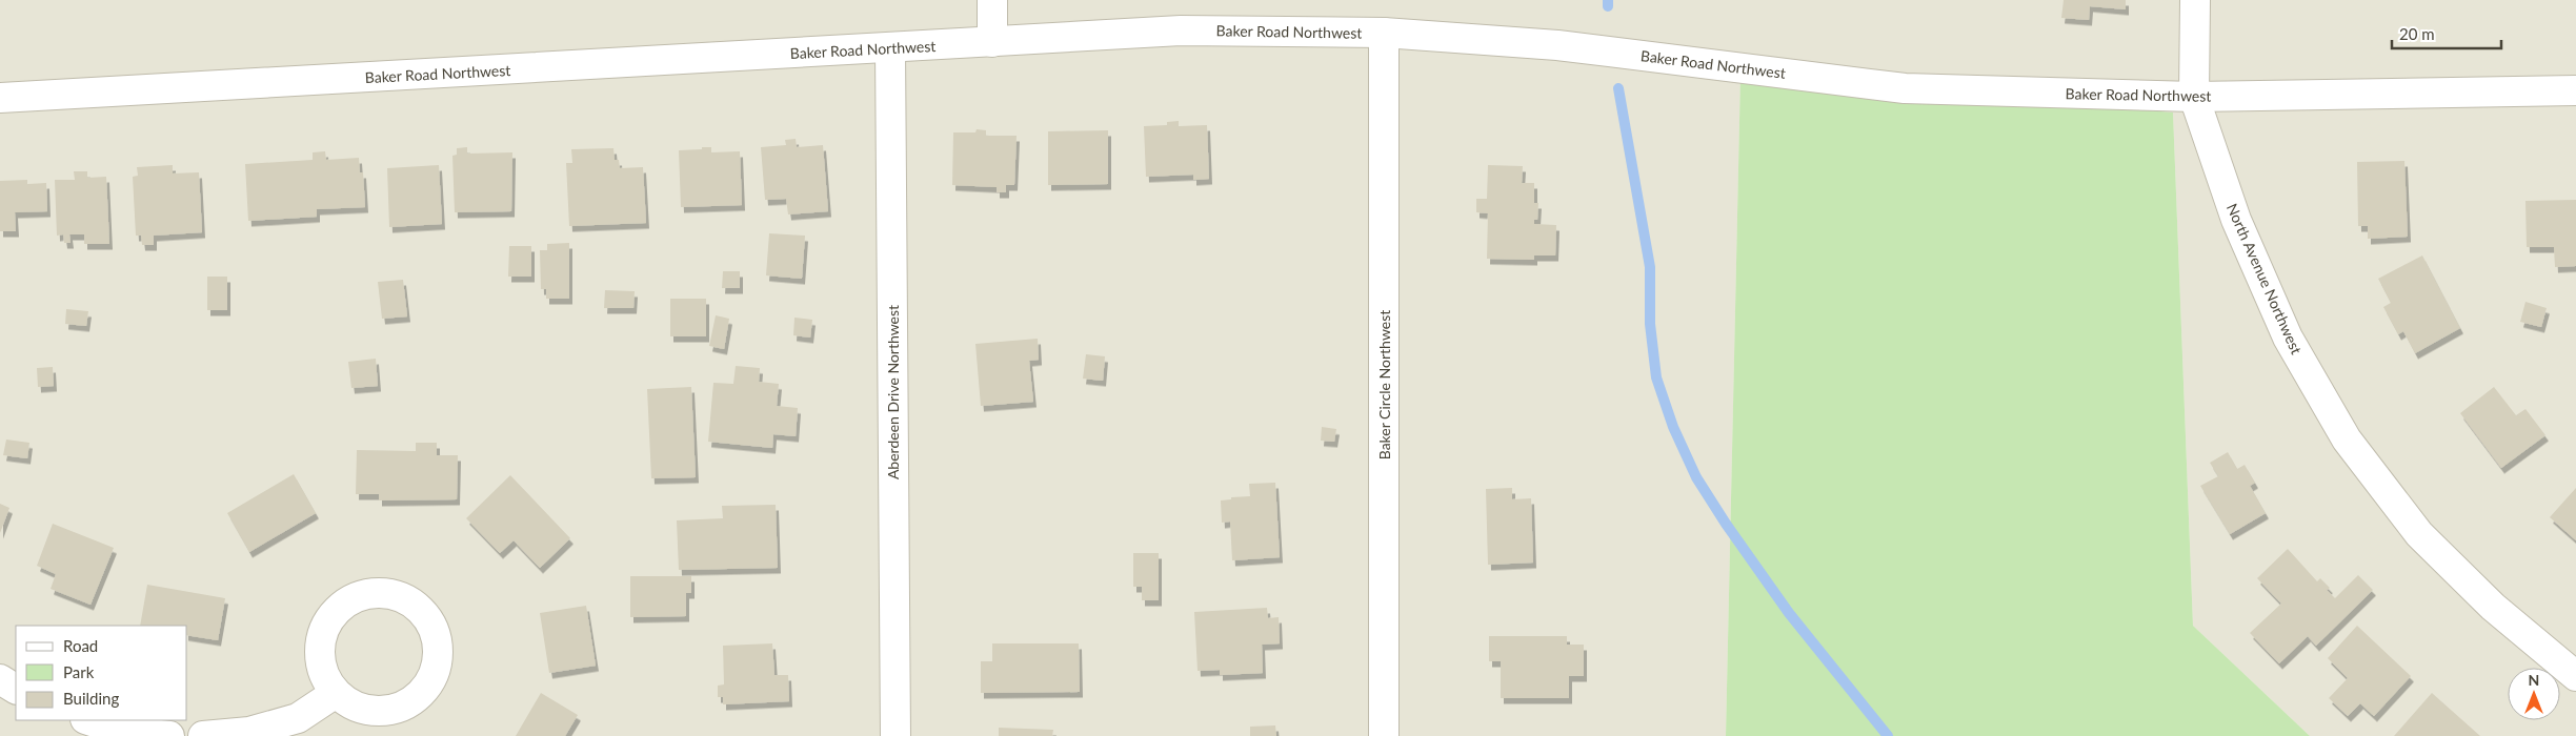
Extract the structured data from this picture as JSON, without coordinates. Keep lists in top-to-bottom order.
{
  "streets": {
    "street": [
      "Baker Road Northwest",
      "North Avenue Northwest",
      "Baker Circle Northwest",
      "Aberdeen Drive Northwest"
    ]
  },
  "crossings": [
    ["Baker Road Northwest", "North Avenue Northwest"],
    ["Baker Road Northwest", "Baker Circle Northwest"],
    ["Baker Road Northwest", "Aberdeen Drive Northwest"]
  ],
  "legend": ["Road", "Park", "Building"],
  "scale_bar": "20 m",
  "north": "top"
}
